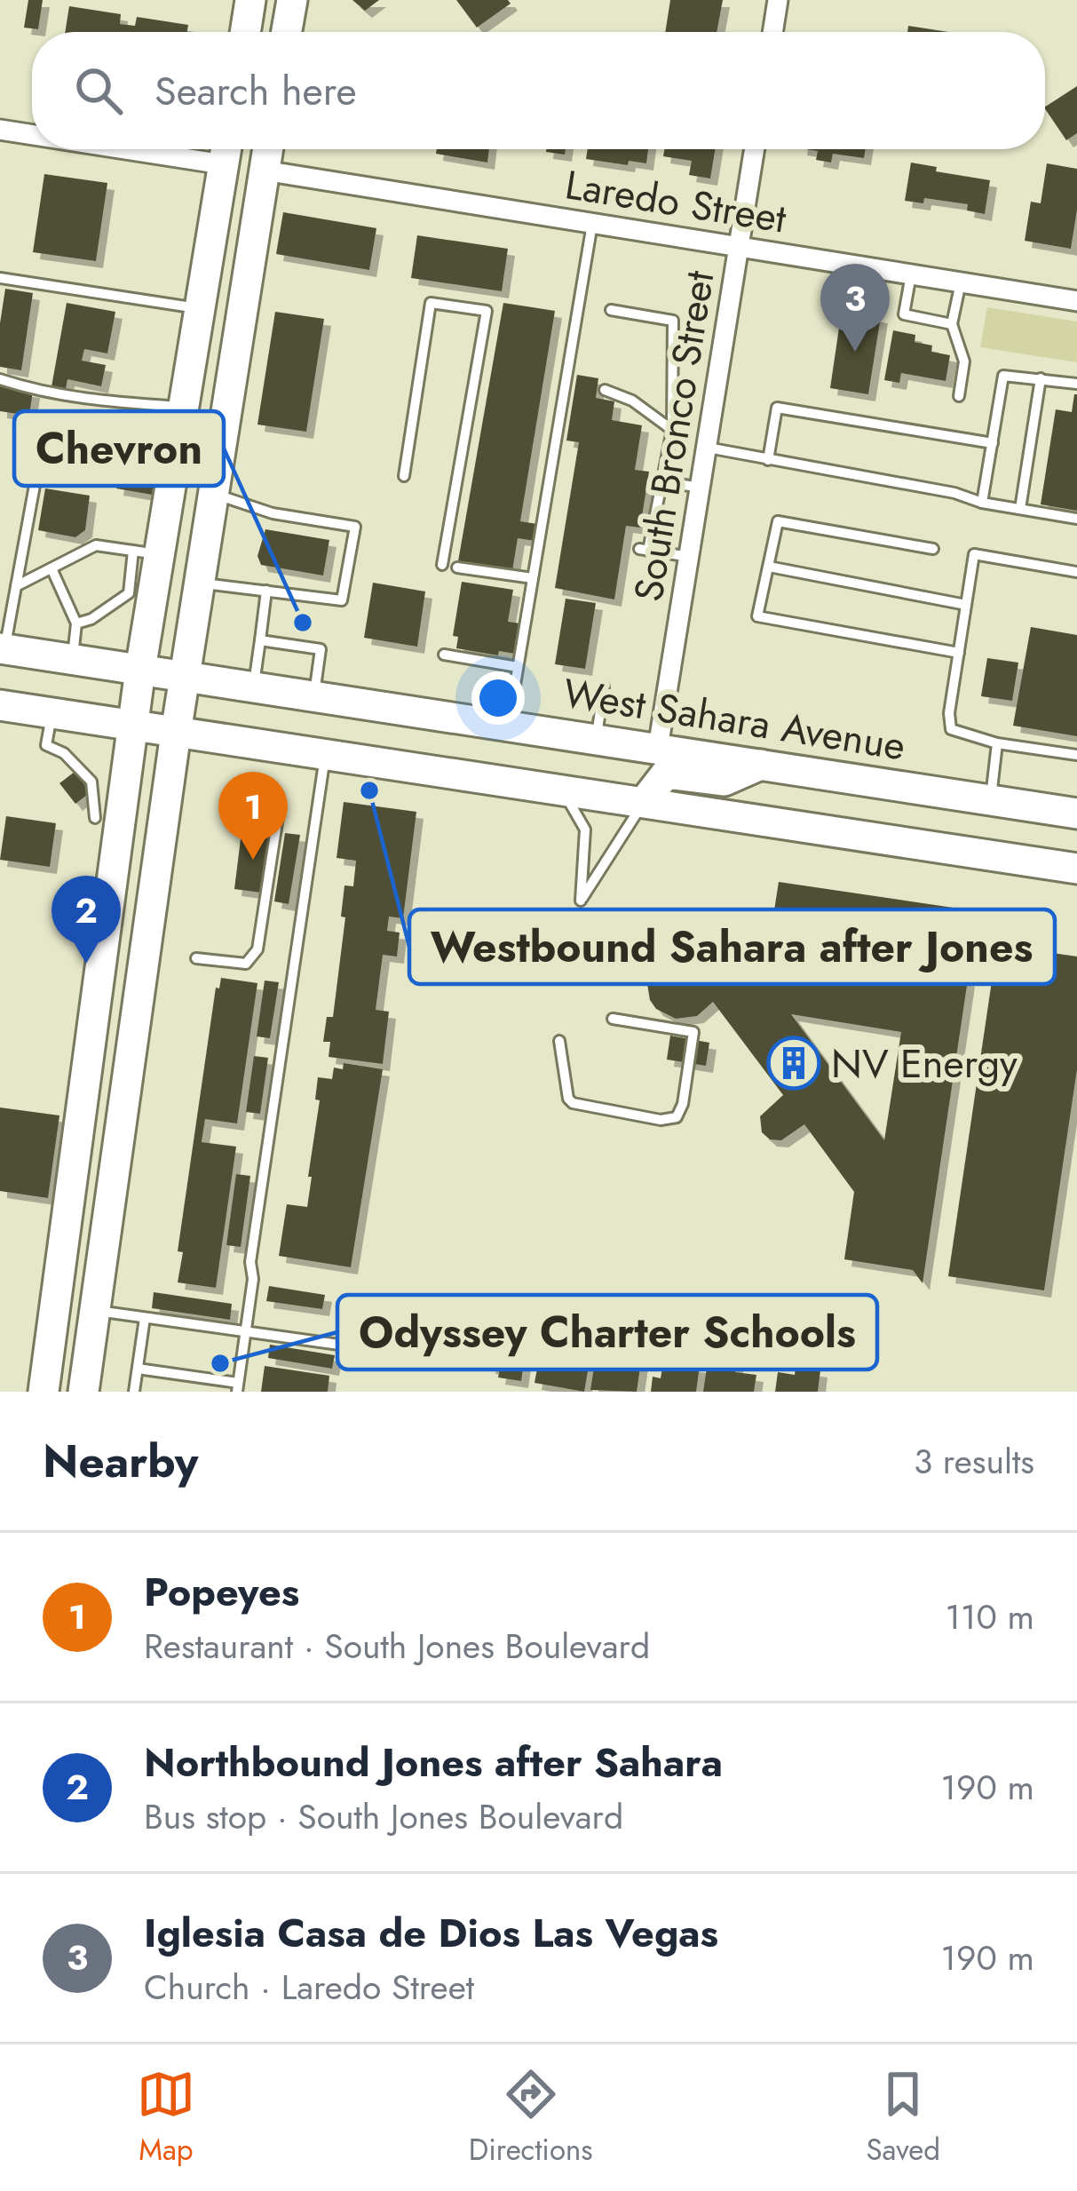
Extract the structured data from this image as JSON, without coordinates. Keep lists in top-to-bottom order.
{
  "streets": {
    "main road": ["West Sahara Avenue"],
    "street": ["Laredo Street", "South Bronco Street"]
  },
  "crossings": [
    ["Laredo Street", "South Bronco Street"],
    ["South Bronco Street", "West Sahara Avenue"]
  ],
  "places": {
    "other": ["Chevron", "Westbound Sahara after Jones", "Odyssey Charter Schools"],
    "building": ["NV Energy"]
  },
  "page": {
    "search": "Search here",
    "pins": ["3", "1", "2"],
    "heading": ["Nearby", "3 results"],
    "list": [
      {
        "mark": "1",
        "name": "Popeyes",
        "note": "Restaurant · South Jones Boulevard",
        "value": "110 m"
      },
      {
        "mark": "2",
        "name": "Northbound Jones after Sahara",
        "note": "Bus stop · South Jones Boulevard",
        "value": "190 m"
      },
      {
        "mark": "3",
        "name": "Iglesia Casa de Dios Las Vegas",
        "note": "Church · Laredo Street",
        "value": "190 m"
      }
    ],
    "nav": ["Map", "Directions", "Saved"]
  }
}
